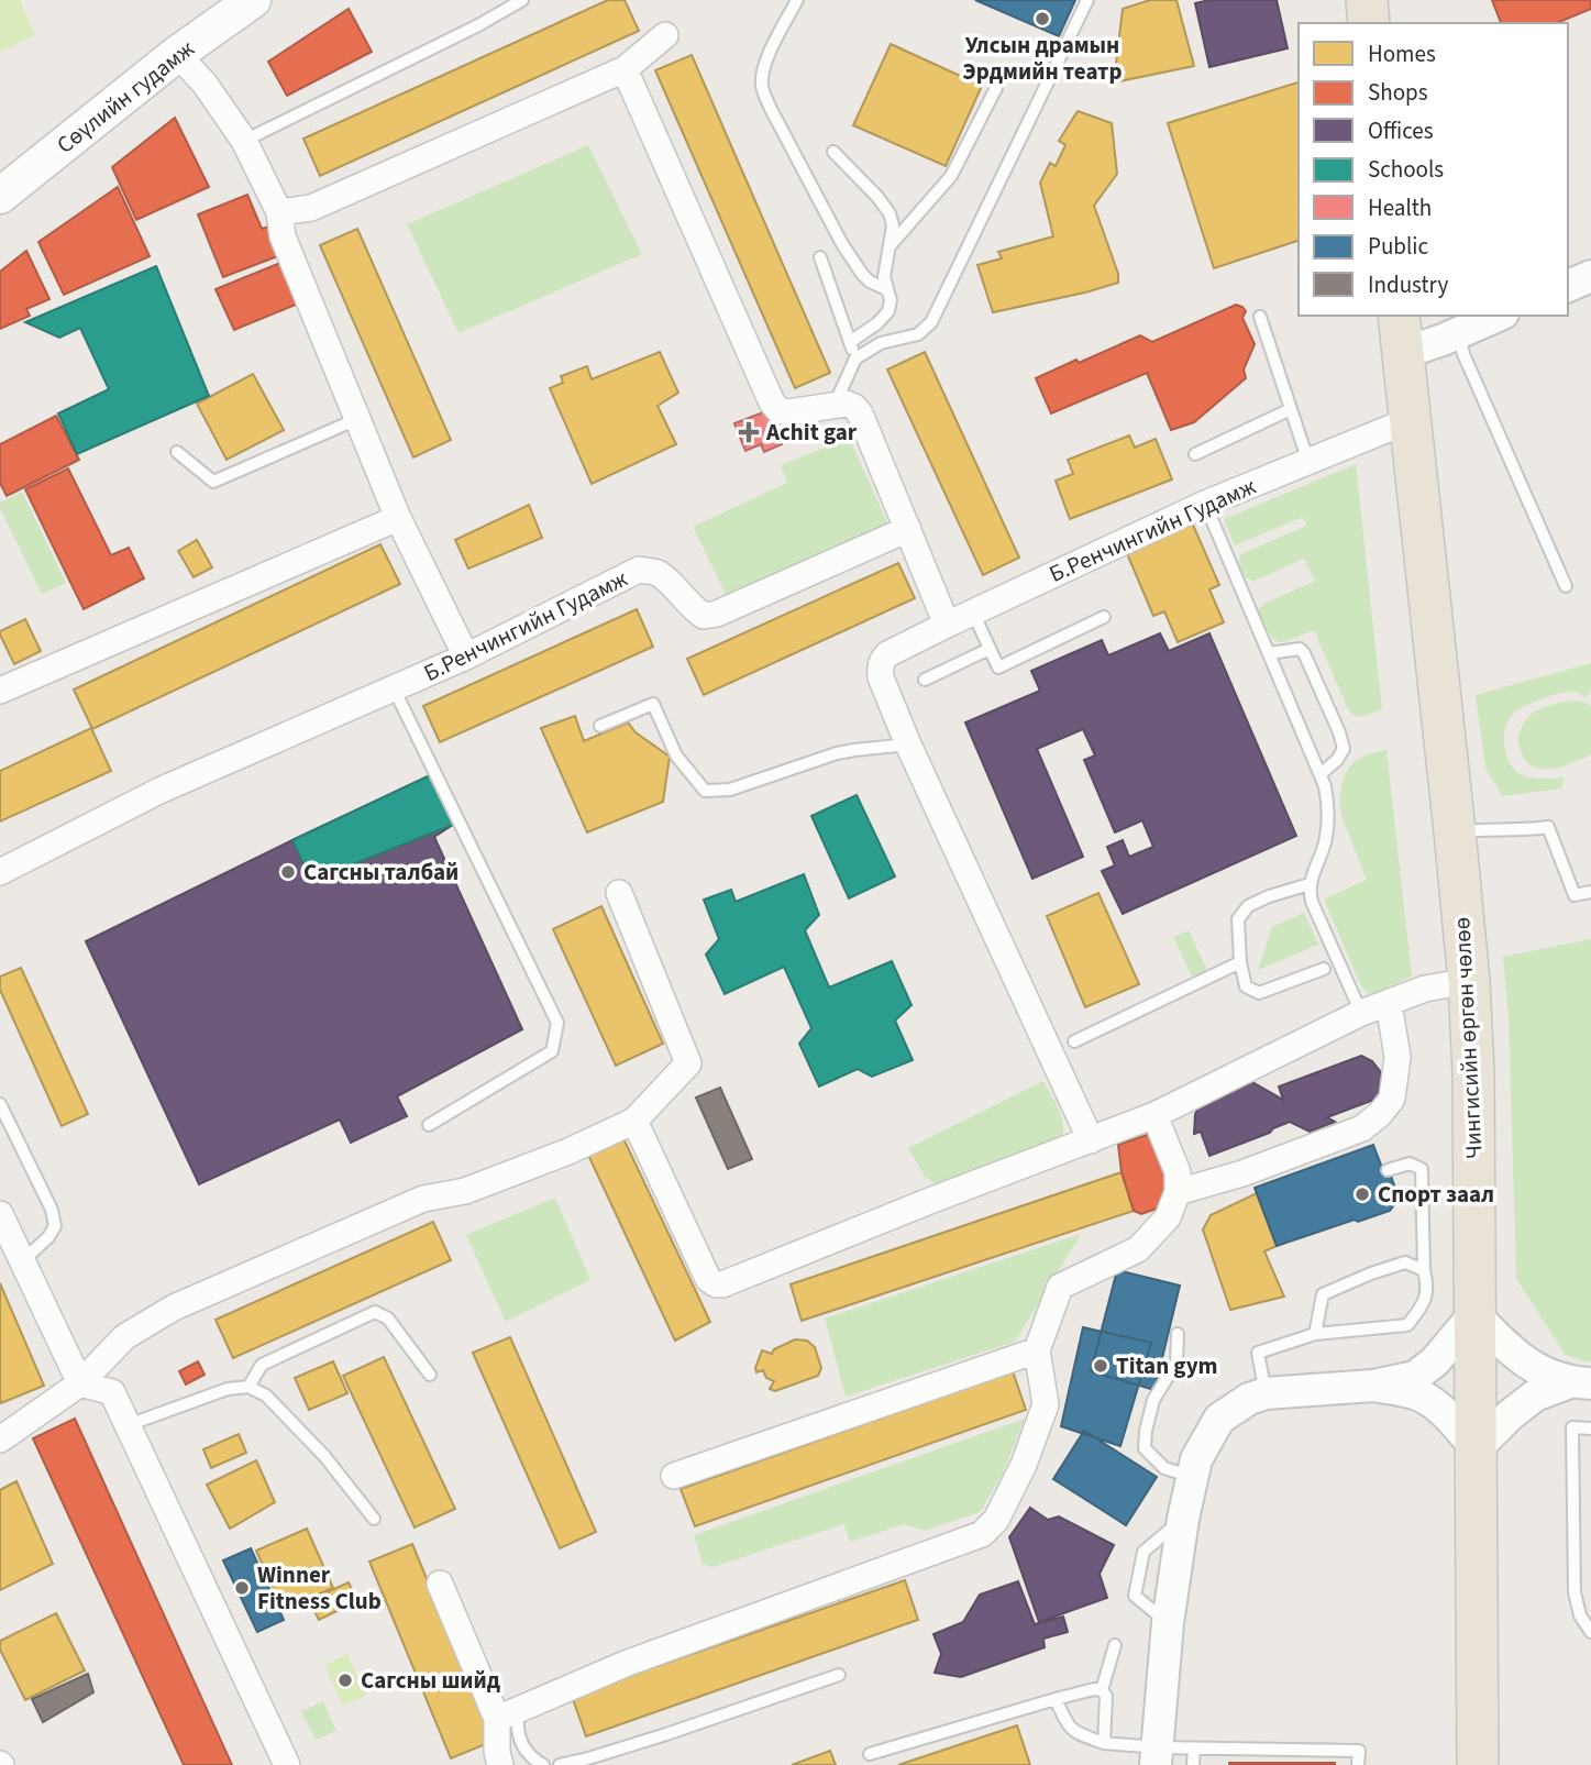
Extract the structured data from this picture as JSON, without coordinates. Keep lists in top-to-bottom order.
{
  "streets": {
    "highway": ["Чингисийн өргөн чөлөө"],
    "main road": ["Сөүлийн гудамж"],
    "street": ["Б.Ренчингийн Гудамж"]
  },
  "crossings": [
    ["Б.Ренчингийн Гудамж", "Чингисийн өргөн чөлөө"]
  ],
  "places": {
    "other": [
      "Улсын драмын Эрдмийн театр",
      "Сагсны талбай",
      "Спорт заал",
      "Titan gym",
      "Winner Fitness Club",
      "Сагсны шийд"
    ],
    "health": ["Achit gar"]
  },
  "legend": [
    "Homes",
    "Shops",
    "Offices",
    "Schools",
    "Health",
    "Public",
    "Industry"
  ]
}
